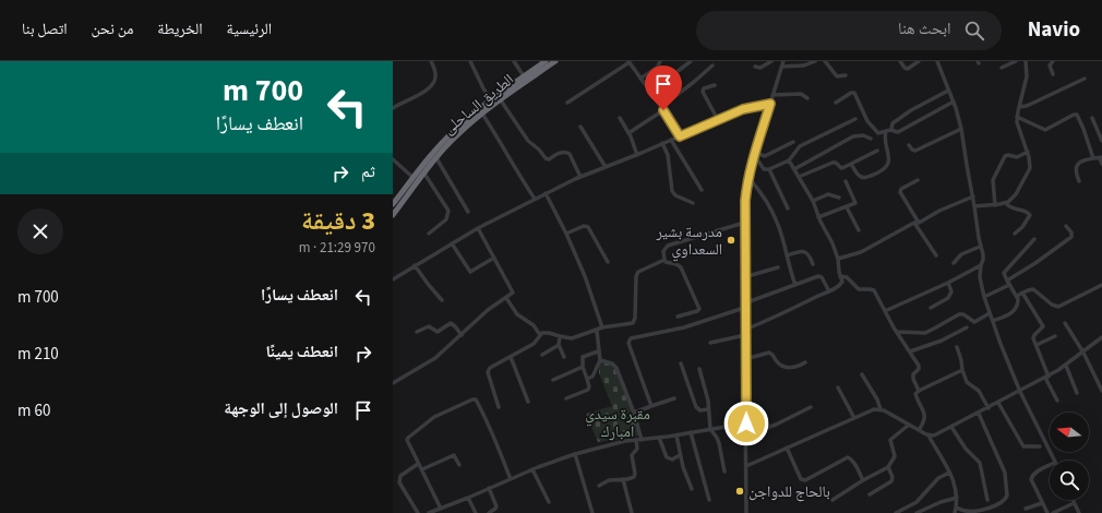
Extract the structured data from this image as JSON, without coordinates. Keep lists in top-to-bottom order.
{
  "streets": {
    "highway": ["الطريق الساحلى"]
  },
  "parks": ["مقبرة سيدي امبارك"],
  "places": ["مدرسة بشير السعداوي", "بالحاج للدواجن"],
  "north": "left",
  "page": {
    "header": "Navio",
    "search": "ابحث هنا",
    "nav": [
      "الرئيسية",
      "الخريطة",
      "من نحن",
      "اتصل بنا"
    ],
    "turn": ["700 m", "انعطف يسارًا"],
    "then": "ثم",
    "heading": ["3 دقيقة", "970 m · 21:29"],
    "list": [
      {
        "name": "انعطف يسارًا",
        "value": "700 m"
      },
      {
        "name": "انعطف يمينًا",
        "value": "210 m"
      },
      {
        "name": "الوصول إلى الوجهة",
        "value": "60 m"
      }
    ]
  }
}
